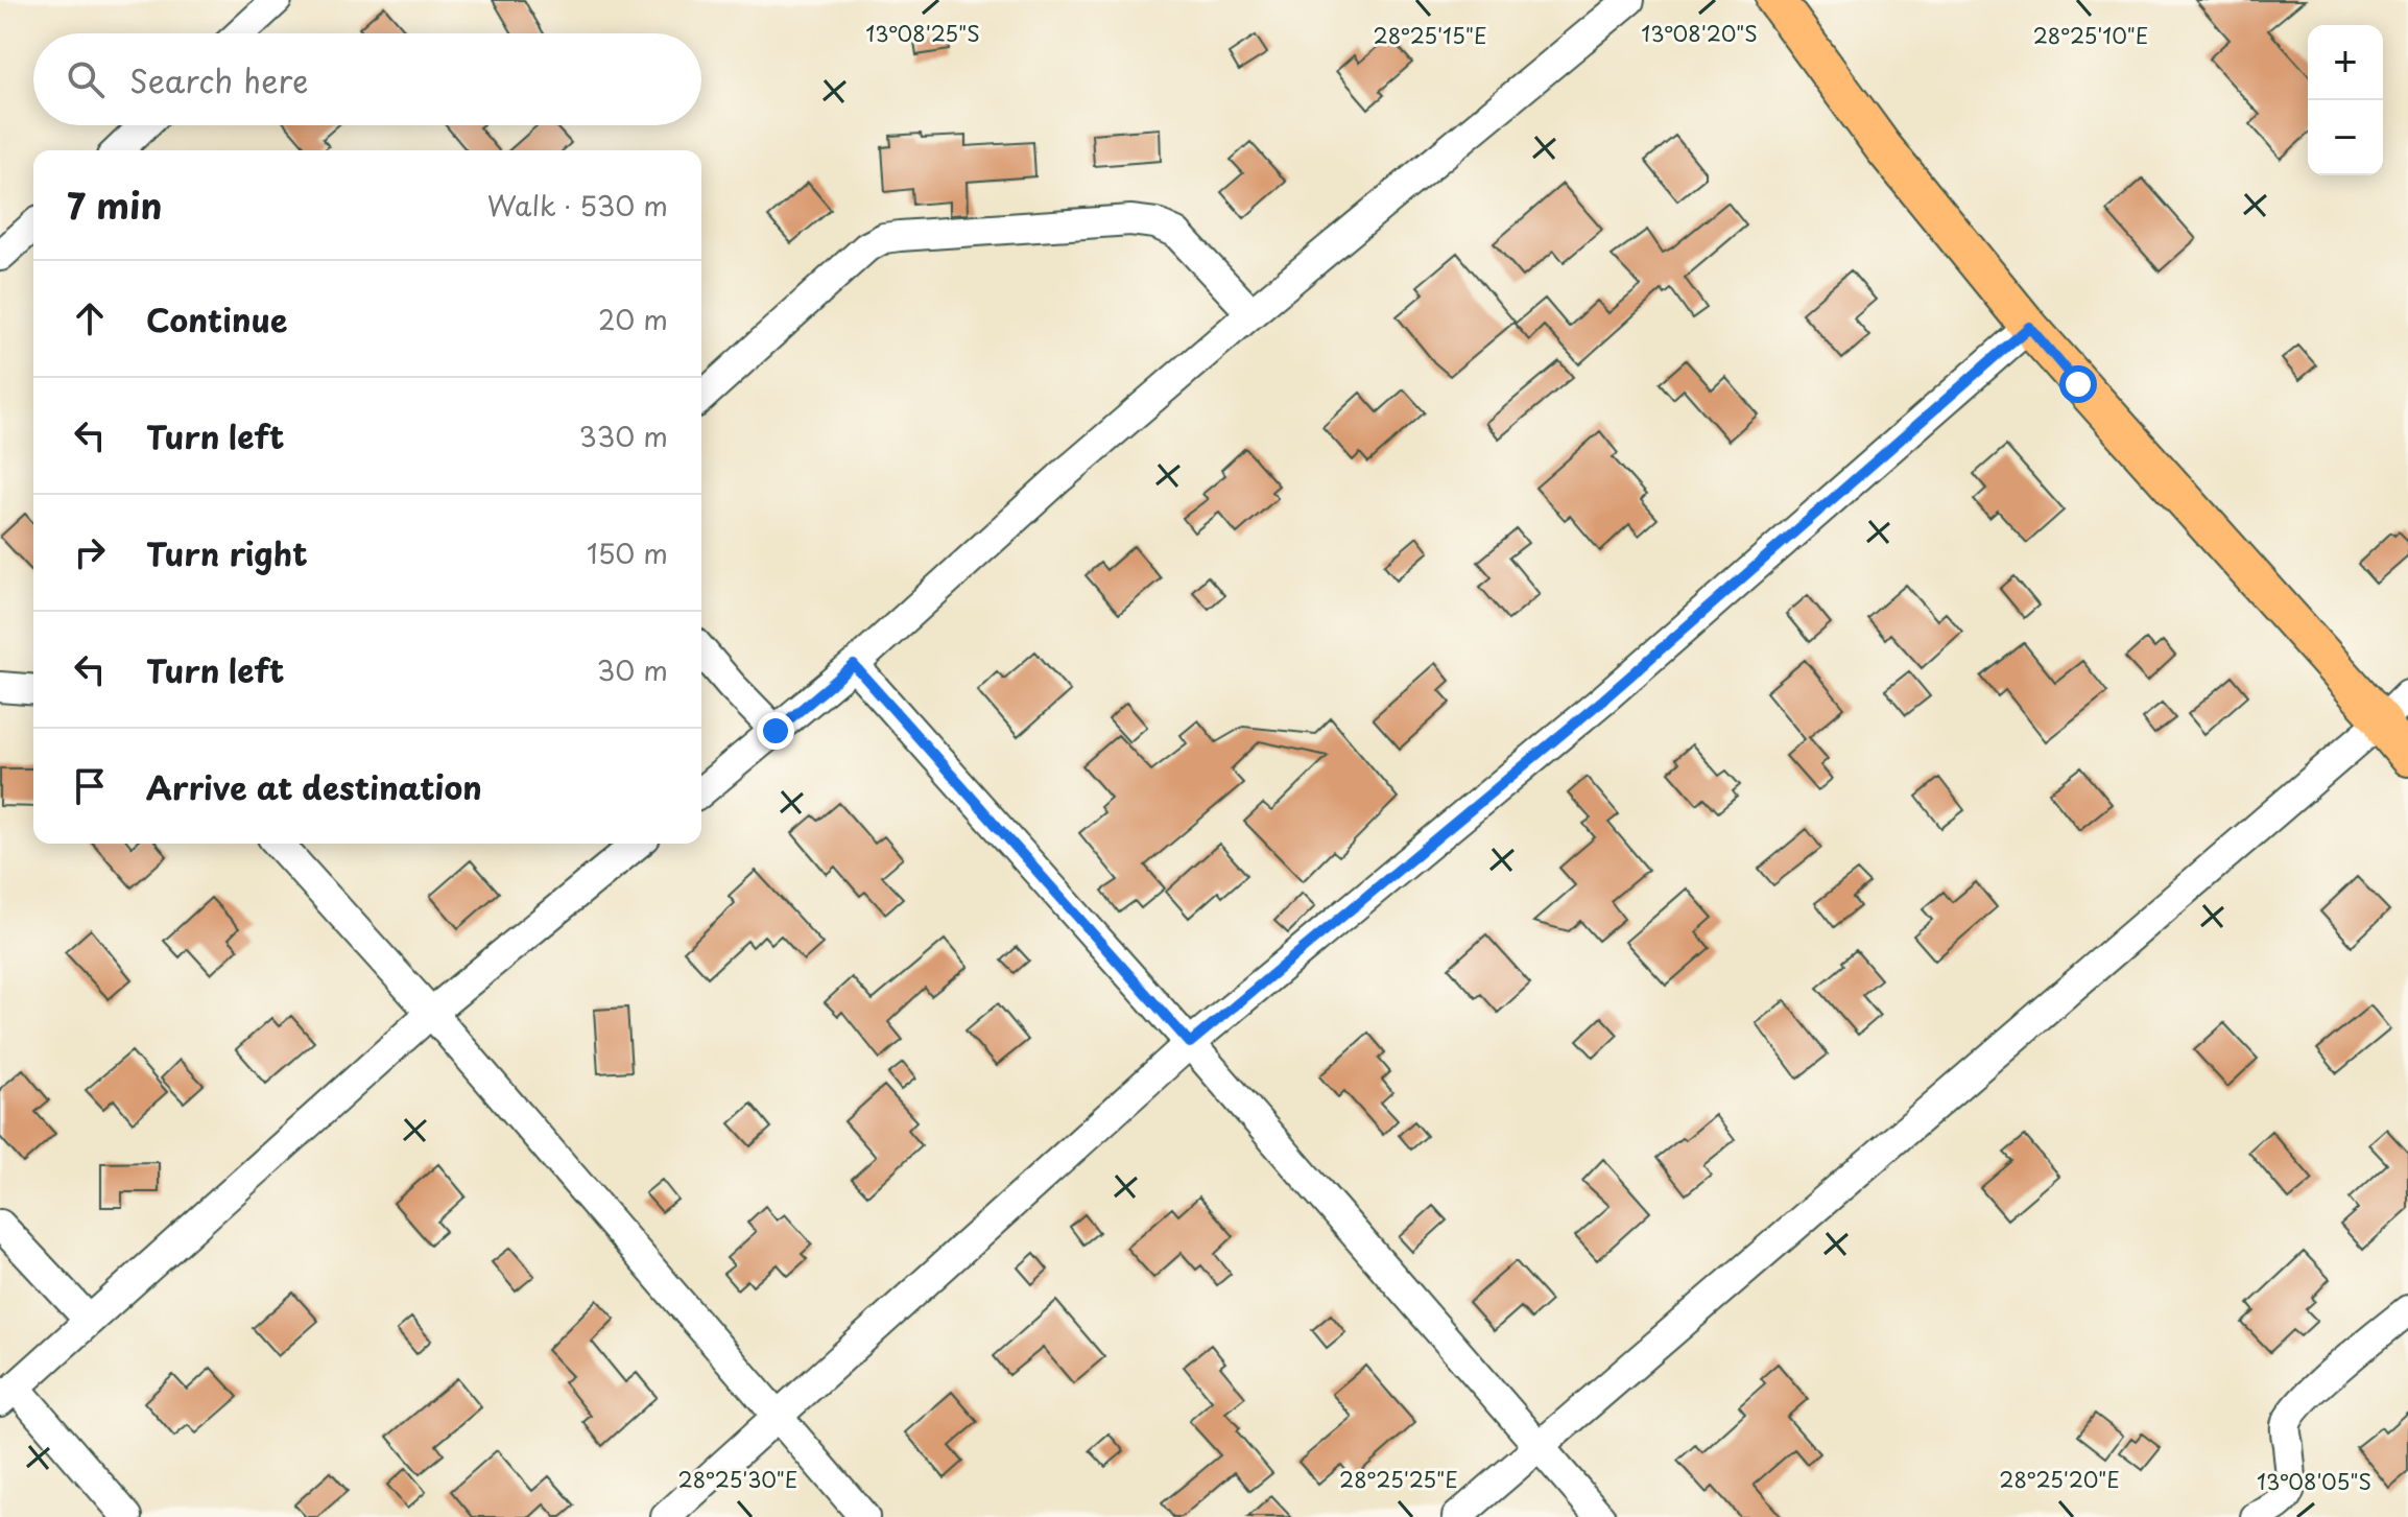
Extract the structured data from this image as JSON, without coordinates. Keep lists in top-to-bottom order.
{
  "page": {
    "map_buttons": ["+", "−"],
    "search": "Search here",
    "heading": ["7 min", "Walk · 530 m"],
    "list": [
      ["Continue", "20 m"],
      ["Turn left", "330 m"],
      ["Turn right", "150 m"],
      ["Turn left", "30 m"],
      "Arrive at destination"
    ]
  },
  "coordinates": [
    "13°08'25\"S",
    "13°08'20\"S",
    "28°25'15\"E",
    "28°25'10\"E",
    "28°25'30\"E",
    "28°25'25\"E",
    "28°25'20\"E",
    "13°08'05\"S"
  ]
}
